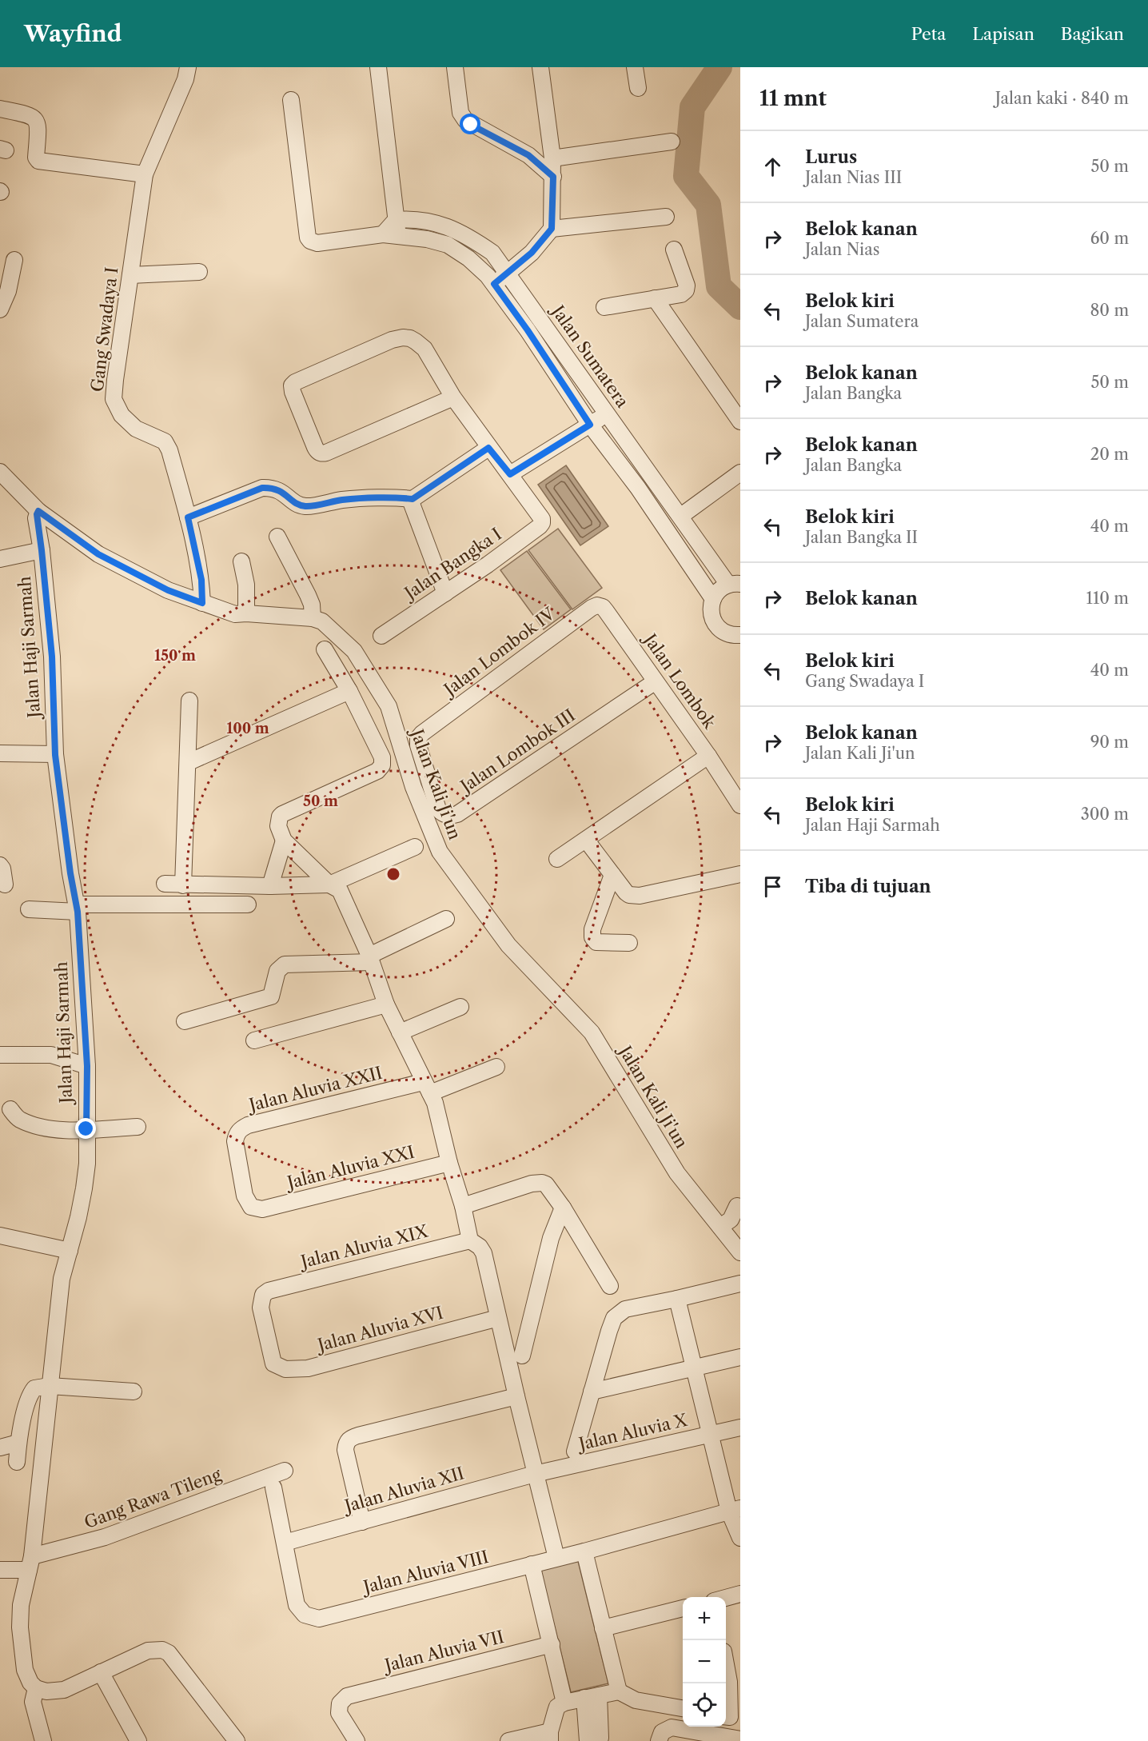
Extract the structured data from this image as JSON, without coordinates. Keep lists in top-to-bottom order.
{
  "streets": {
    "street": [
      "Gang Swadaya I",
      "Jalan Sumatera",
      "Jalan Bangka I",
      "Jalan Haji Sarmah",
      "Jalan Lombok IV",
      "Jalan Lombok",
      "Jalan Lombok III",
      "Jalan Kali Ji'un",
      "Jalan Aluvia XXII",
      "Jalan Aluvia XXI",
      "Jalan Aluvia XIX",
      "Jalan Aluvia XVI",
      "Jalan Aluvia X",
      "Jalan Aluvia XII",
      "Gang Rawa Tileng",
      "Jalan Aluvia VIII",
      "Jalan Aluvia VII"
    ]
  },
  "crossings": [
    ["Gang Swadaya I", "Jalan Kali Ji'un"],
    ["Jalan Haji Sarmah", "Jalan Kali Ji'un"],
    ["Jalan Haji Sarmah", "Gang Rawa Tileng"],
    ["Jalan Lombok IV", "Jalan Lombok"],
    ["Jalan Lombok IV", "Jalan Lombok III"],
    ["Jalan Lombok", "Jalan Lombok III"],
    ["Jalan Aluvia XXII", "Jalan Aluvia XXI"],
    ["Jalan Aluvia XIX", "Jalan Aluvia XVI"],
    ["Jalan Aluvia X", "Jalan Aluvia XII"],
    ["Jalan Aluvia XII", "Jalan Aluvia VIII"]
  ],
  "page": {
    "header": "Wayfind",
    "nav": ["Peta", "Lapisan", "Bagikan"],
    "heading": ["11 mnt", "Jalan kaki · 840 m"],
    "list": [
      ["Lurus", "Jalan Nias III", "50 m"],
      ["Belok kanan", "Jalan Nias", "60 m"],
      ["Belok kiri", "Jalan Sumatera", "80 m"],
      ["Belok kanan", "Jalan Bangka", "50 m"],
      ["Belok kanan", "Jalan Bangka", "20 m"],
      ["Belok kiri", "Jalan Bangka II", "40 m"],
      ["Belok kanan", "110 m"],
      ["Belok kiri", "Gang Swadaya I", "40 m"],
      ["Belok kanan", "Jalan Kali Ji'un", "90 m"],
      ["Belok kiri", "Jalan Haji Sarmah", "300 m"],
      "Tiba di tujuan"
    ],
    "map_buttons": ["+", "−"]
  },
  "rings": ["150 m", "100 m", "50 m"]
}
